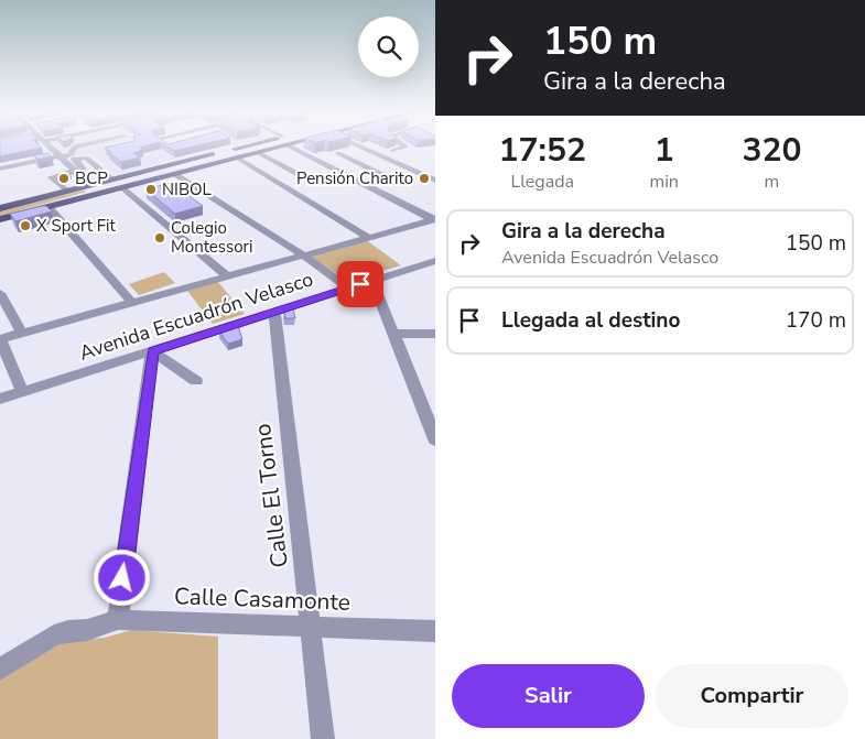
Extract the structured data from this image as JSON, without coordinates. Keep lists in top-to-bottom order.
{
  "streets": {
    "street": ["Avenida Escuadrón Velasco", "Calle El Torno", "Calle Casamonte"]
  },
  "crossings": [
    ["Avenida Escuadrón Velasco", "Calle El Torno"],
    ["Calle El Torno", "Calle Casamonte"]
  ],
  "places": [
    "BCP",
    "Pensión Charito",
    "NIBOL",
    "X Sport Fit",
    "Colegio Montessori"
  ],
  "page": {
    "turn": ["150 m", "Gira a la derecha"],
    "eta": [
      "17:52",
      "Llegada",
      "1",
      "min",
      "320",
      "m"
    ],
    "list": [
      {
        "name": "Gira a la derecha",
        "note": "Avenida Escuadrón Velasco",
        "value": "150 m"
      },
      {
        "name": "Llegada al destino",
        "value": "170 m"
      }
    ],
    "buttons": ["Salir", "Compartir"]
  }
}
